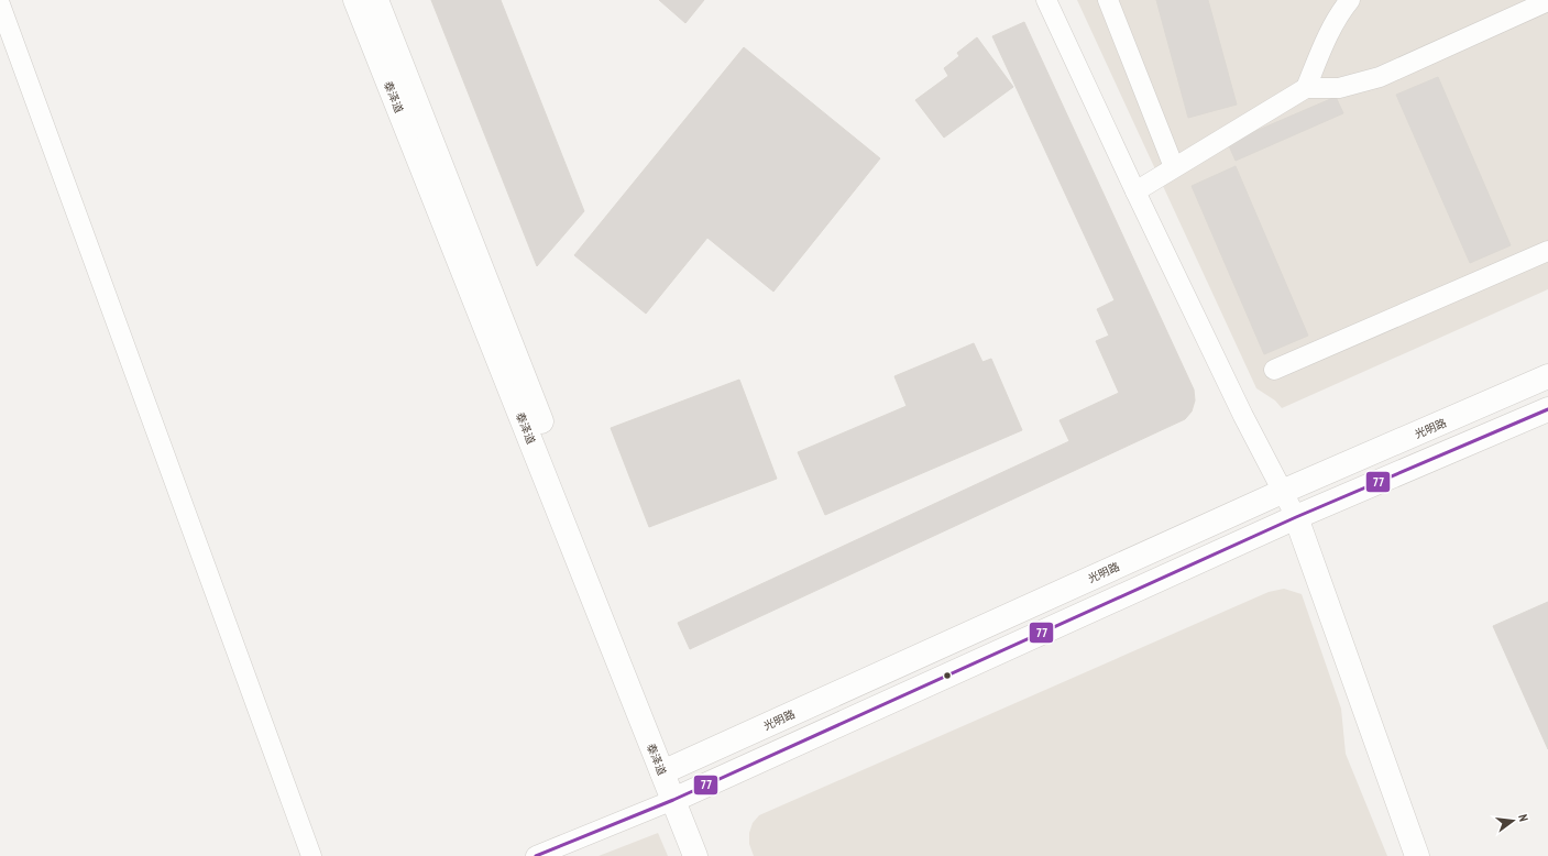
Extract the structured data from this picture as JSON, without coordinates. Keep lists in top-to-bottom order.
{
  "streets": {
    "street": ["泰泽道", "光明路"]
  },
  "crossings": [
    ["泰泽道", "光明路"]
  ],
  "lines": ["transit line 77"],
  "north": "right"
}
